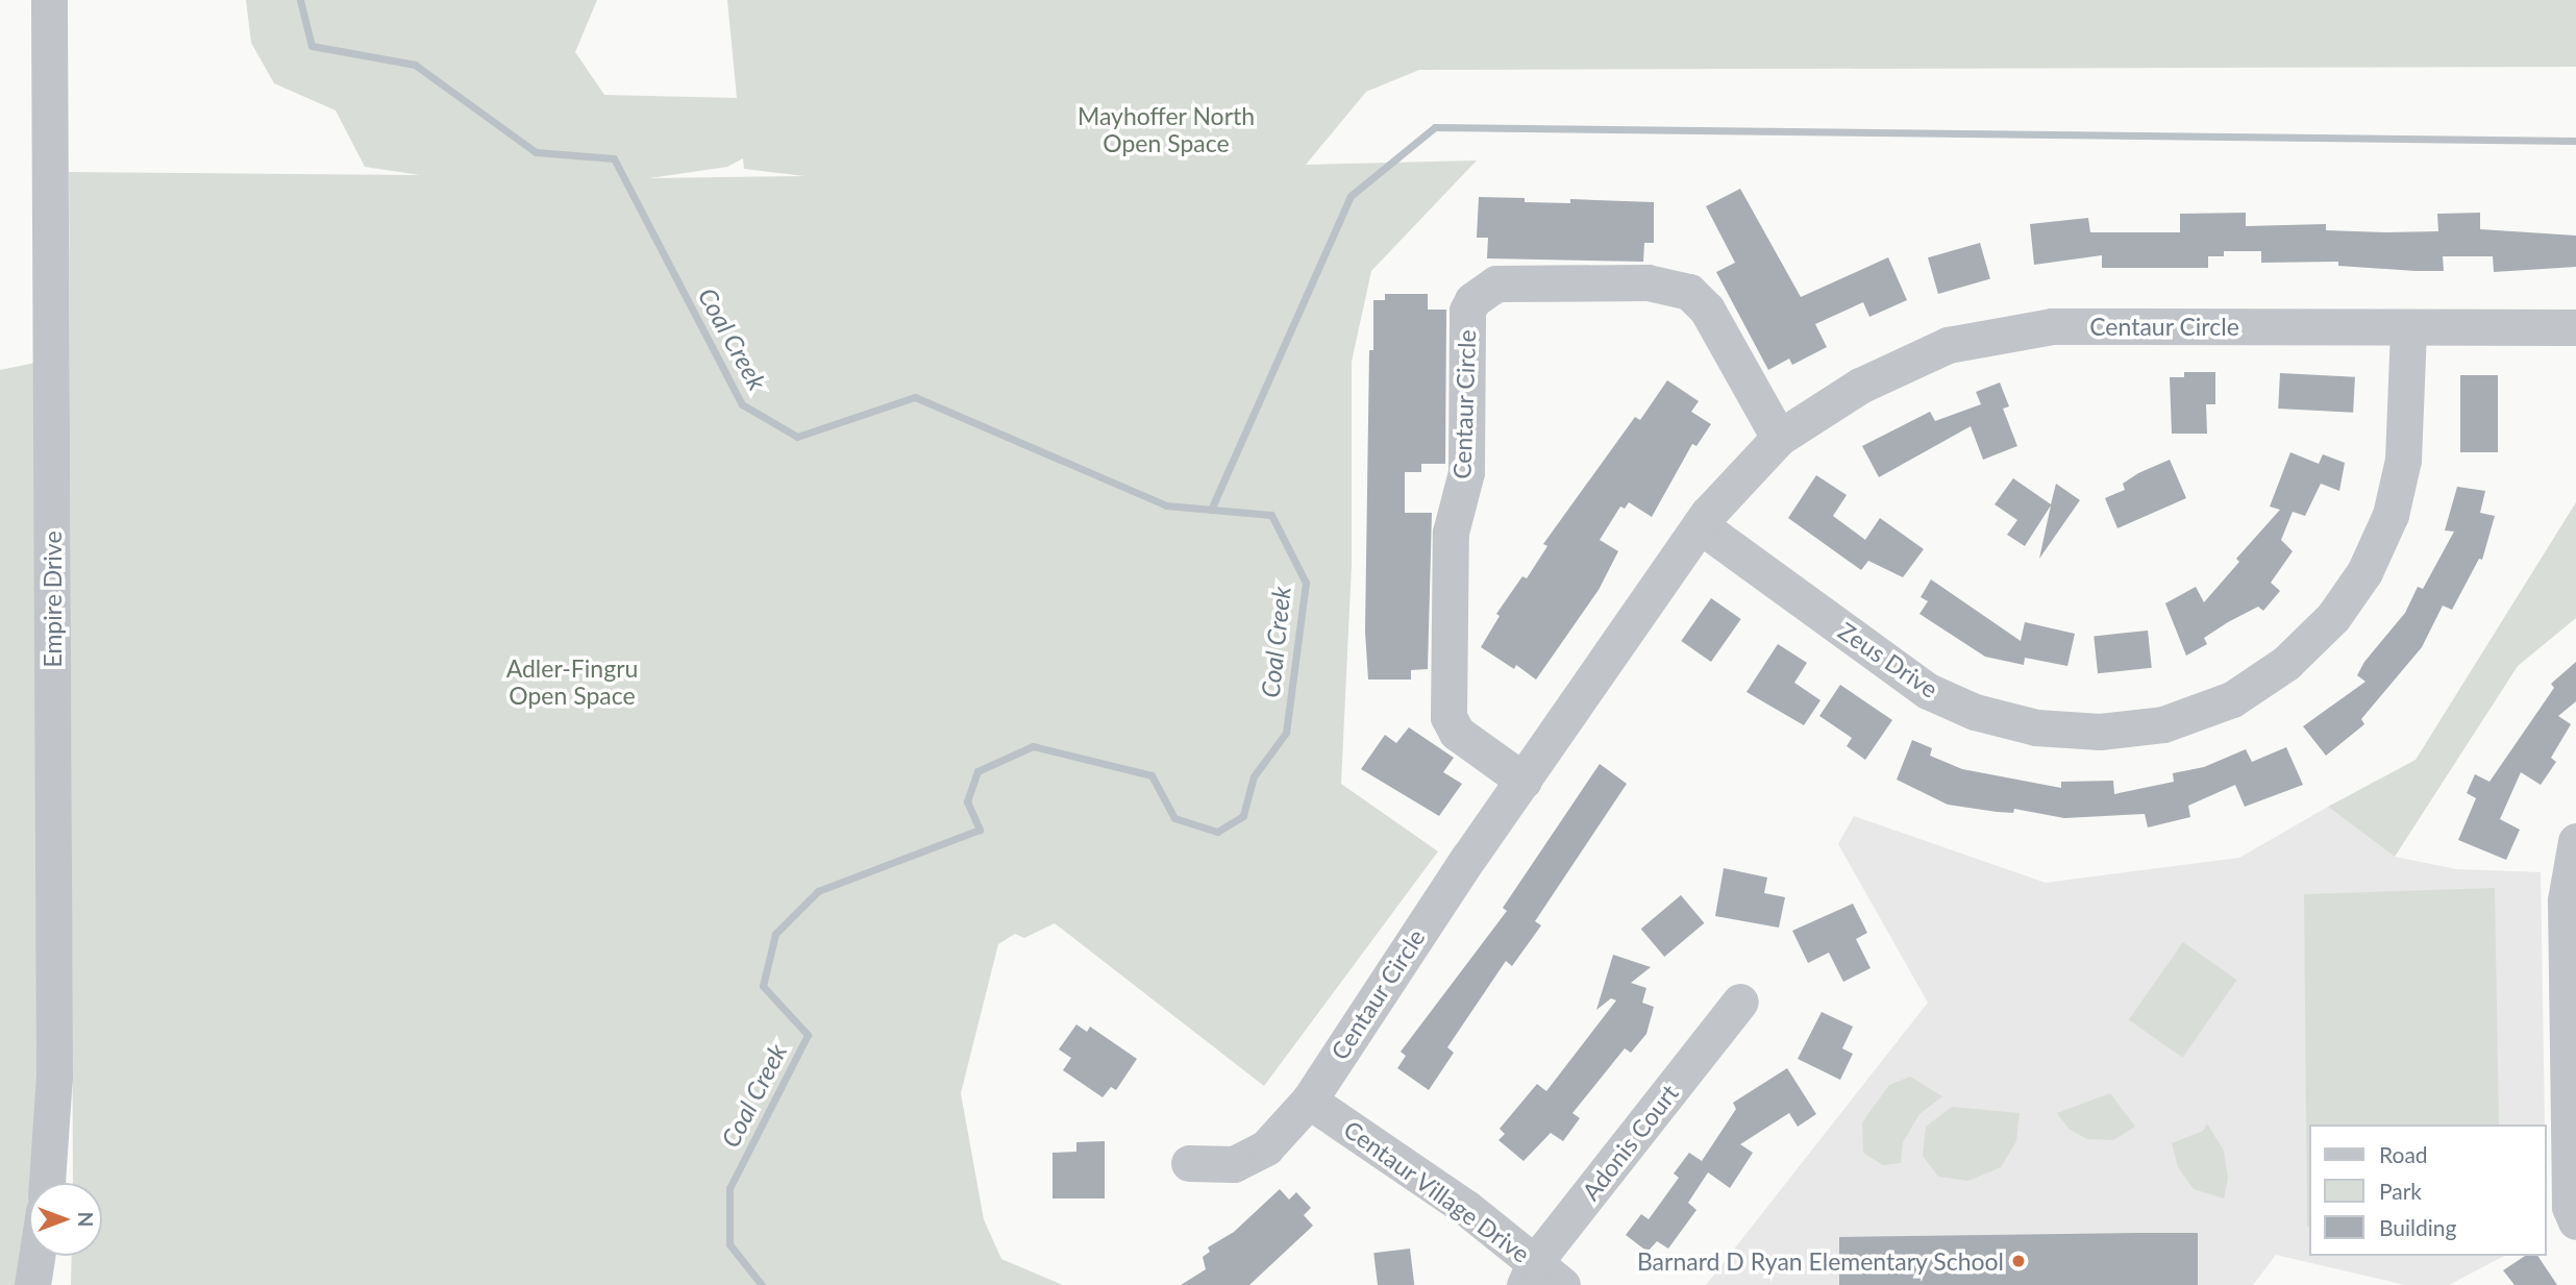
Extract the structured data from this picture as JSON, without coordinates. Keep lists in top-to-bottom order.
{
  "streets": {
    "street": [
      "Centaur Circle",
      "Empire Drive",
      "Zeus Drive",
      "Adonis Court",
      "Centaur Village Drive"
    ]
  },
  "crossings": [
    ["Centaur Circle", "Zeus Drive"],
    ["Centaur Circle", "Centaur Village Drive"],
    ["Adonis Court", "Centaur Village Drive"]
  ],
  "water": ["Coal Creek"],
  "parks": ["Mayhoffer North Open Space", "Adler-Fingru Open Space"],
  "places": ["Barnard D Ryan Elementary School"],
  "legend": ["Road", "Park", "Building"],
  "north": "right"
}
